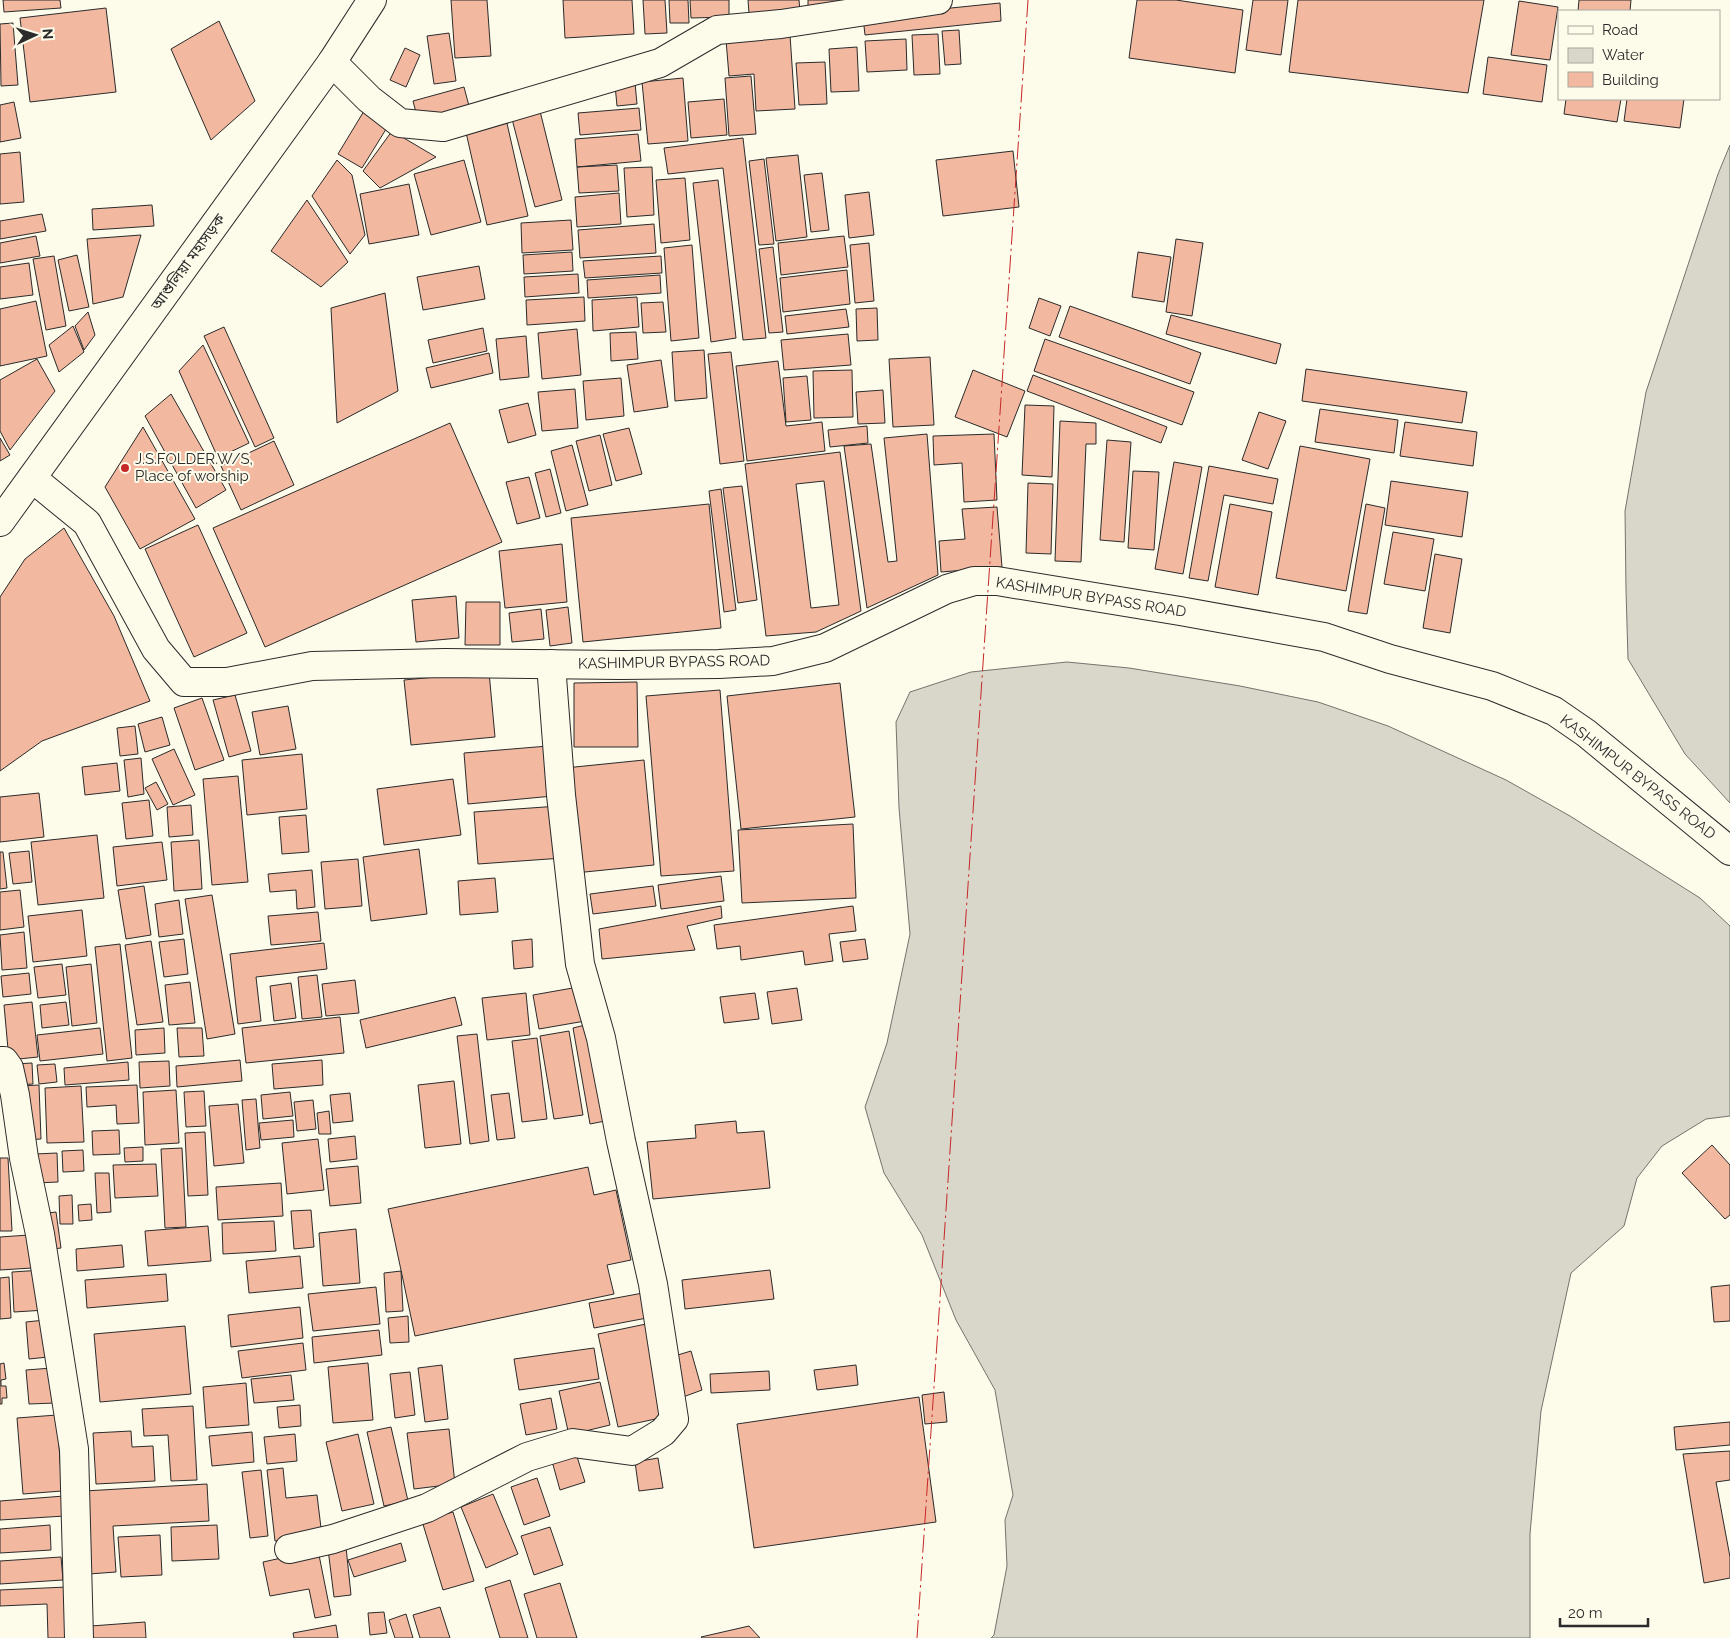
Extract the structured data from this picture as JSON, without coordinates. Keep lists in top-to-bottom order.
{
  "streets": {
    "main road": ["আশুলিয়া মহাসড়ক", "KASHIMPUR BYPASS ROAD"]
  },
  "crossings": [
    ["আশুলিয়া মহাসড়ক", "KASHIMPUR BYPASS ROAD"]
  ],
  "places": ["J.S.FOLDER.W/S, Place of worship"],
  "legend": ["Road", "Water", "Building"],
  "scale_bar": "20 m",
  "north": "right"
}
